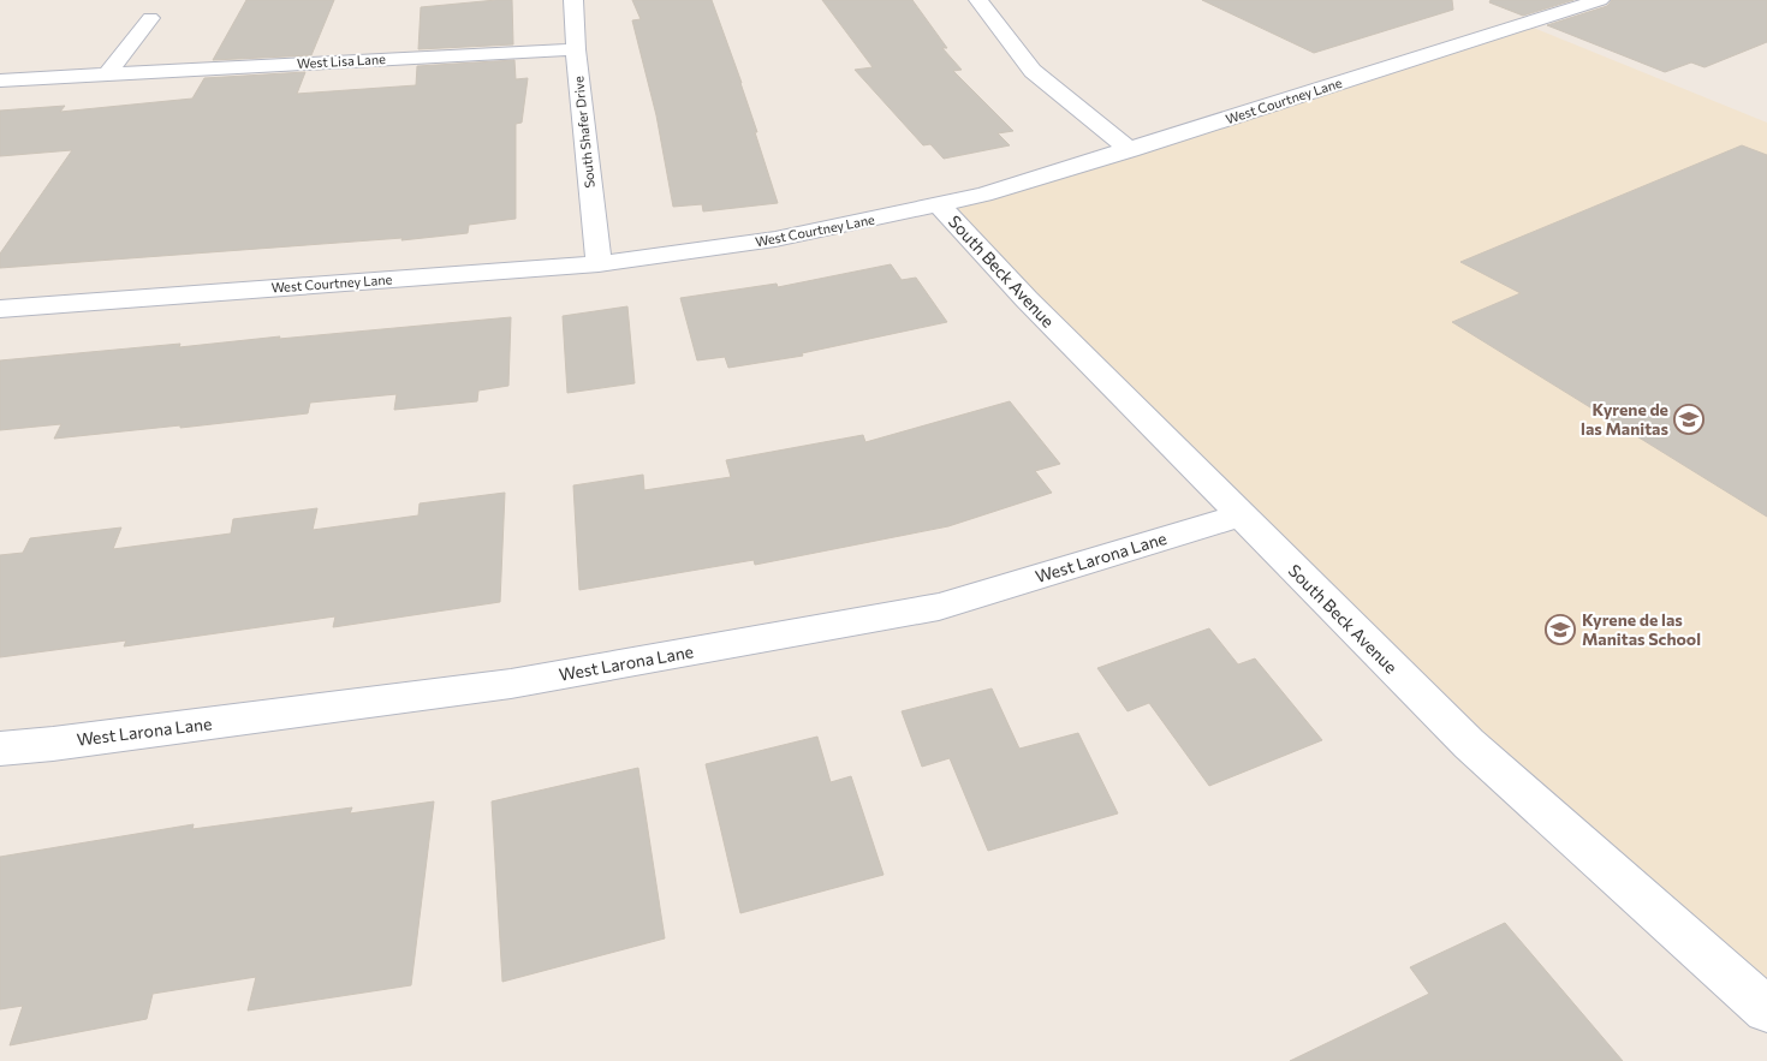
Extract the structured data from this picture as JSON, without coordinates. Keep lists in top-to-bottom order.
{
  "streets": {
    "street": [
      "West Lisa Lane",
      "West Courtney Lane",
      "South Shafer Drive",
      "South Beck Avenue",
      "West Larona Lane"
    ]
  },
  "crossings": [
    ["West Lisa Lane", "South Shafer Drive"],
    ["West Courtney Lane", "South Shafer Drive"],
    ["West Courtney Lane", "South Beck Avenue"],
    ["South Beck Avenue", "West Larona Lane"]
  ],
  "places": {
    "school or university": ["Kyrene de las Manitas", "Kyrene de las Manitas School"]
  }
}
